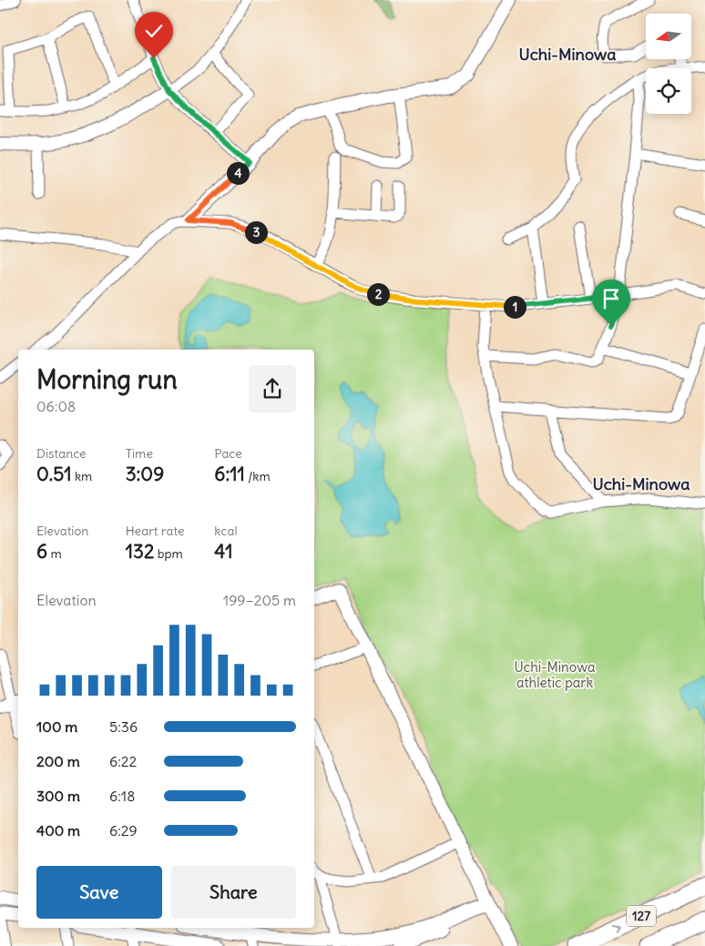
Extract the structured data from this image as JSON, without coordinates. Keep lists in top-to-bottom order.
{
  "streets": {
    "highway": ["127"]
  },
  "districts": ["Uchi-Minowa", "Uchi-Minowa"],
  "parks": ["Uchi-Minowa athletic park"],
  "north": "left",
  "page": {
    "pins": [
      "4",
      "3",
      "2",
      "1"
    ],
    "heading": ["Morning run", "06:08"],
    "stats": [
      ["Distance", "0.51 km"],
      ["Time", "3:09"],
      ["Pace", "6:11 /km"],
      ["Elevation", "6 m"],
      ["Heart rate", "132 bpm"],
      ["kcal", "41"]
    ],
    "chart": ["Elevation", "199–205 m"],
    "list": [
      {
        "name": "100 m",
        "note": "5:36"
      },
      {
        "name": "200 m",
        "note": "6:22"
      },
      {
        "name": "300 m",
        "note": "6:18"
      },
      {
        "name": "400 m",
        "note": "6:29"
      }
    ],
    "buttons": ["Save", "Share"]
  }
}
